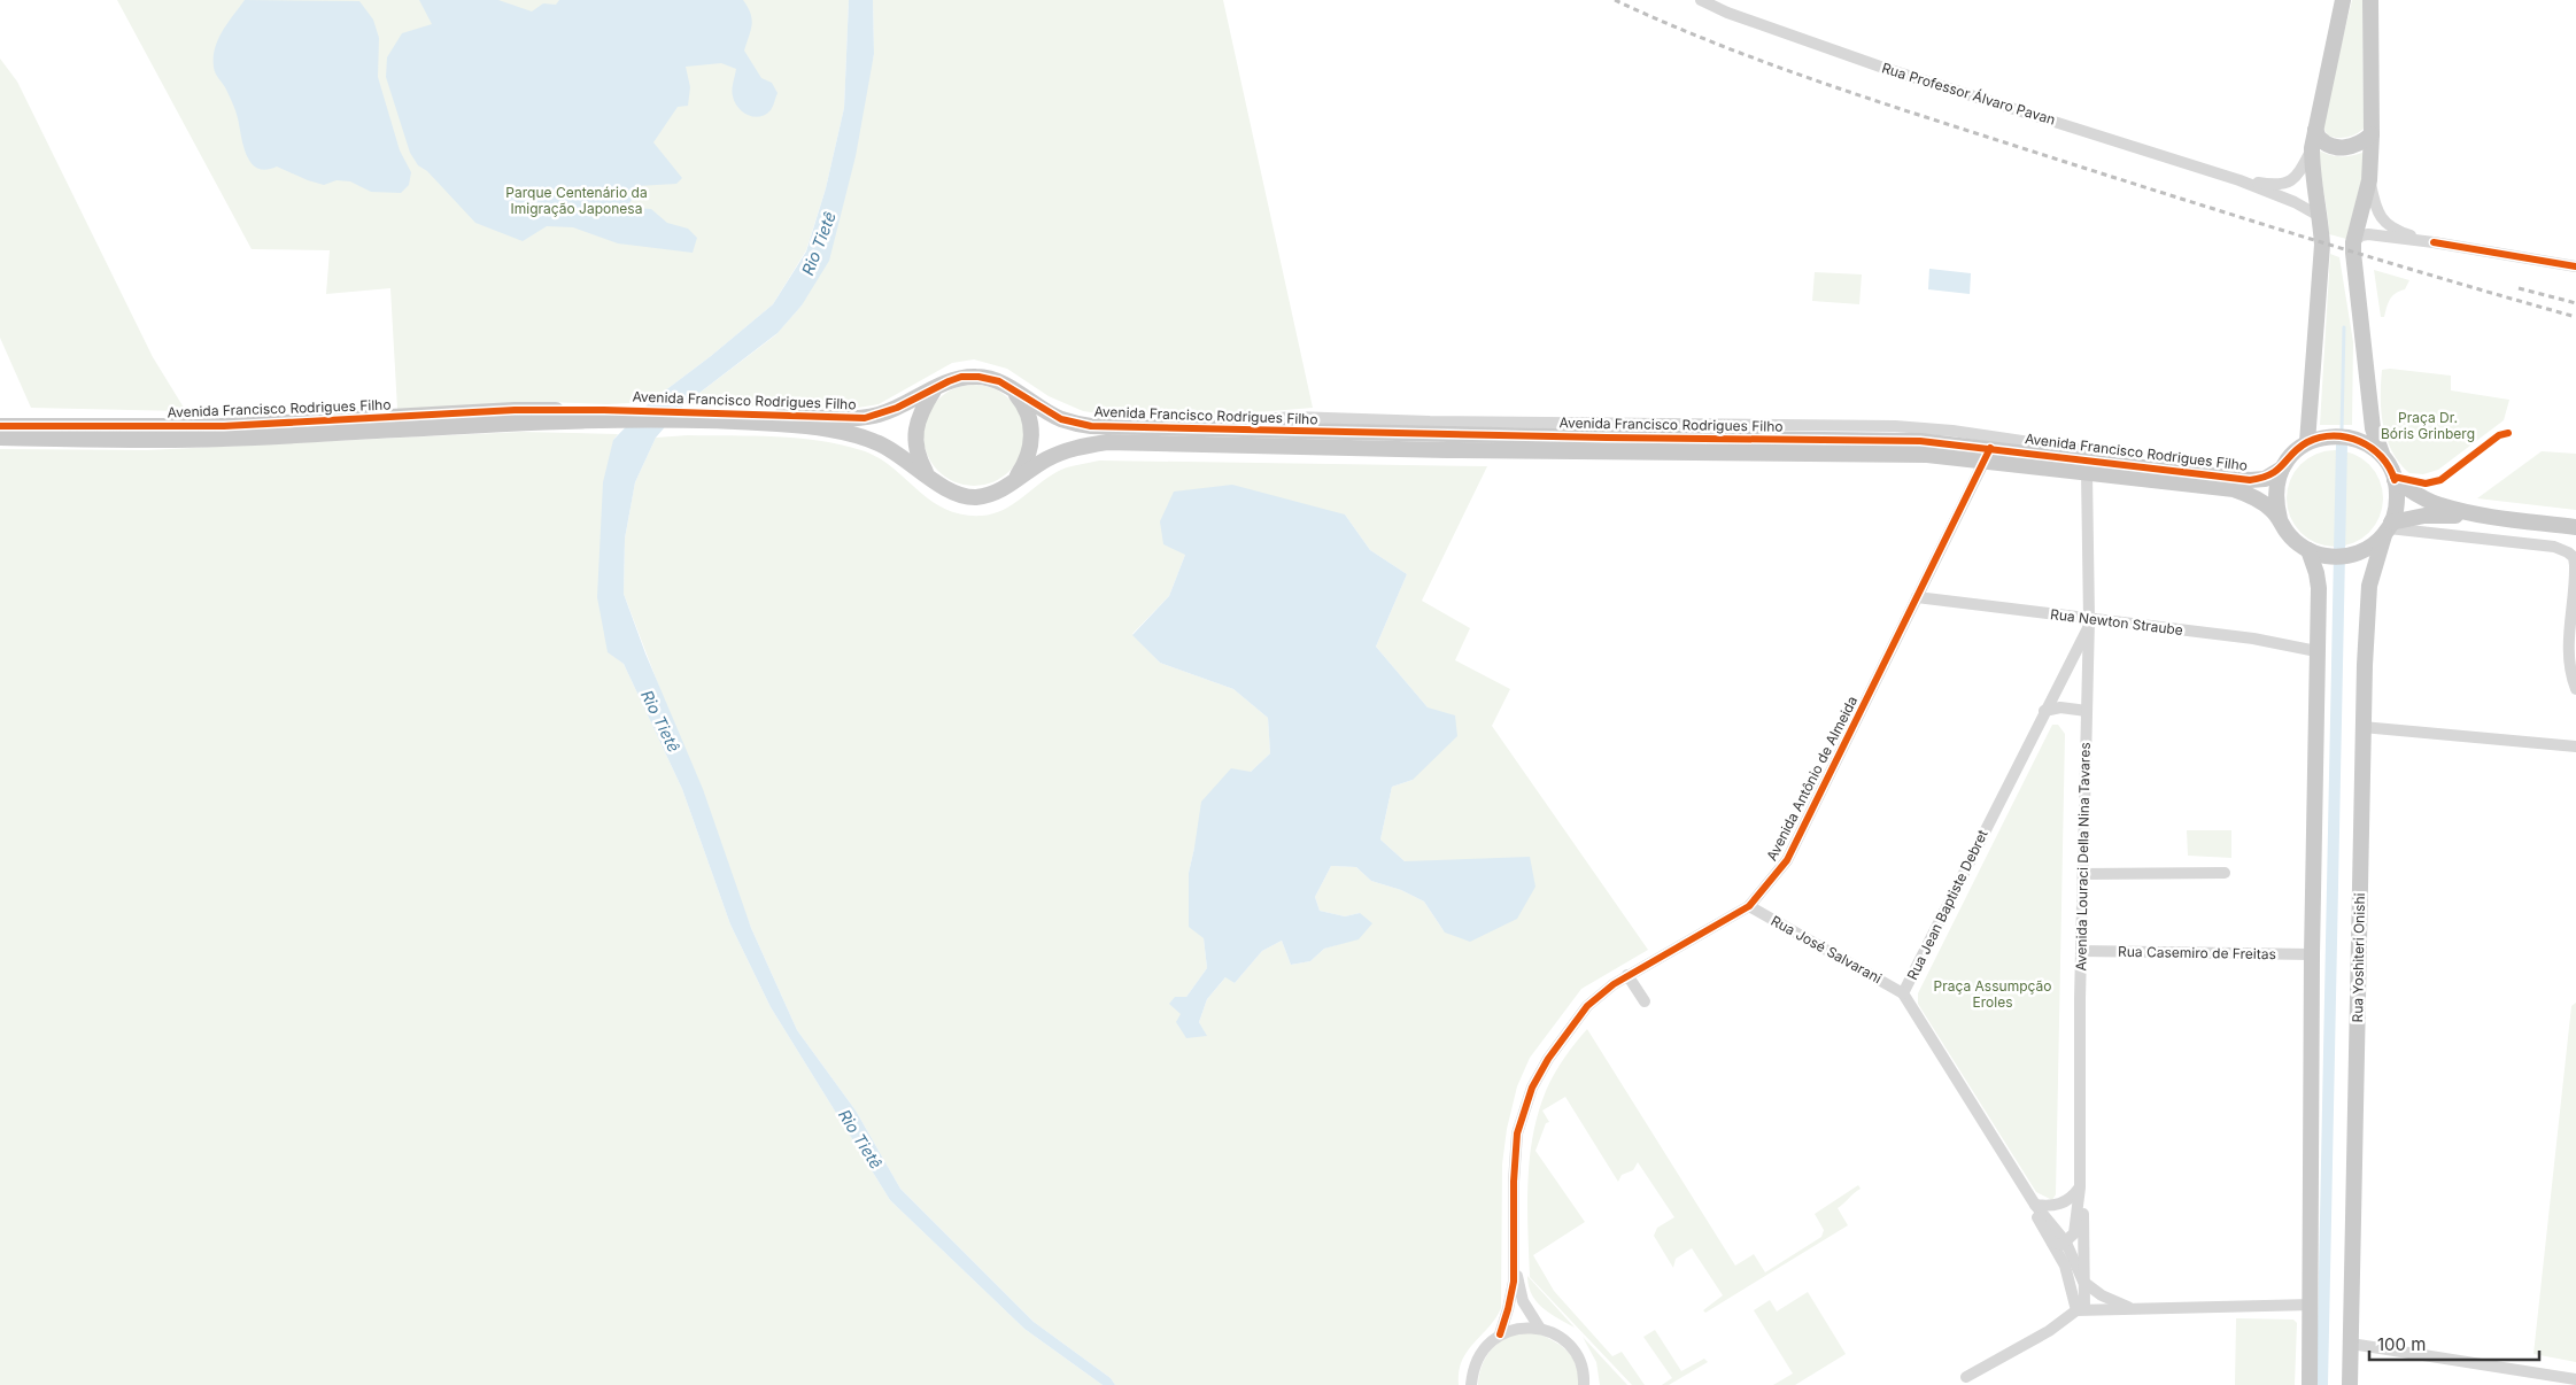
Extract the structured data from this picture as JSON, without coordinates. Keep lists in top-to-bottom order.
{
  "streets": {
    "main road": ["Avenida Francisco Rodrigues Filho", "Rua Yoshiteri Onishi"],
    "street": [
      "Rua Professor Álvaro Pavan",
      "Rua Newton Straube",
      "Avenida Antônio de Almeida",
      "Avenida Louraci Della Nina Tavares",
      "Rua Jean Baptiste Debret",
      "Rua José Salvarani",
      "Rua Casemiro de Freitas"
    ]
  },
  "crossings": [
    ["Avenida Francisco Rodrigues Filho", "Avenida Antônio de Almeida"],
    ["Avenida Francisco Rodrigues Filho", "Avenida Louraci Della Nina Tavares"],
    ["Avenida Francisco Rodrigues Filho", "Rua Yoshiteri Onishi"],
    ["Rua Newton Straube", "Avenida Antônio de Almeida"],
    ["Rua Newton Straube", "Avenida Louraci Della Nina Tavares"],
    ["Rua Newton Straube", "Rua Jean Baptiste Debret"],
    ["Avenida Antônio de Almeida", "Rua José Salvarani"],
    ["Avenida Louraci Della Nina Tavares", "Rua Jean Baptiste Debret"],
    ["Avenida Louraci Della Nina Tavares", "Rua Casemiro de Freitas"],
    ["Rua Jean Baptiste Debret", "Rua José Salvarani"]
  ],
  "water": ["Rio Tietê"],
  "parks": ["Parque Centenário da Imigração Japonesa", "Praça Dr. Bóris Grinberg", "Praça Assumpção Eroles"],
  "scale_bar": "100 m"
}
